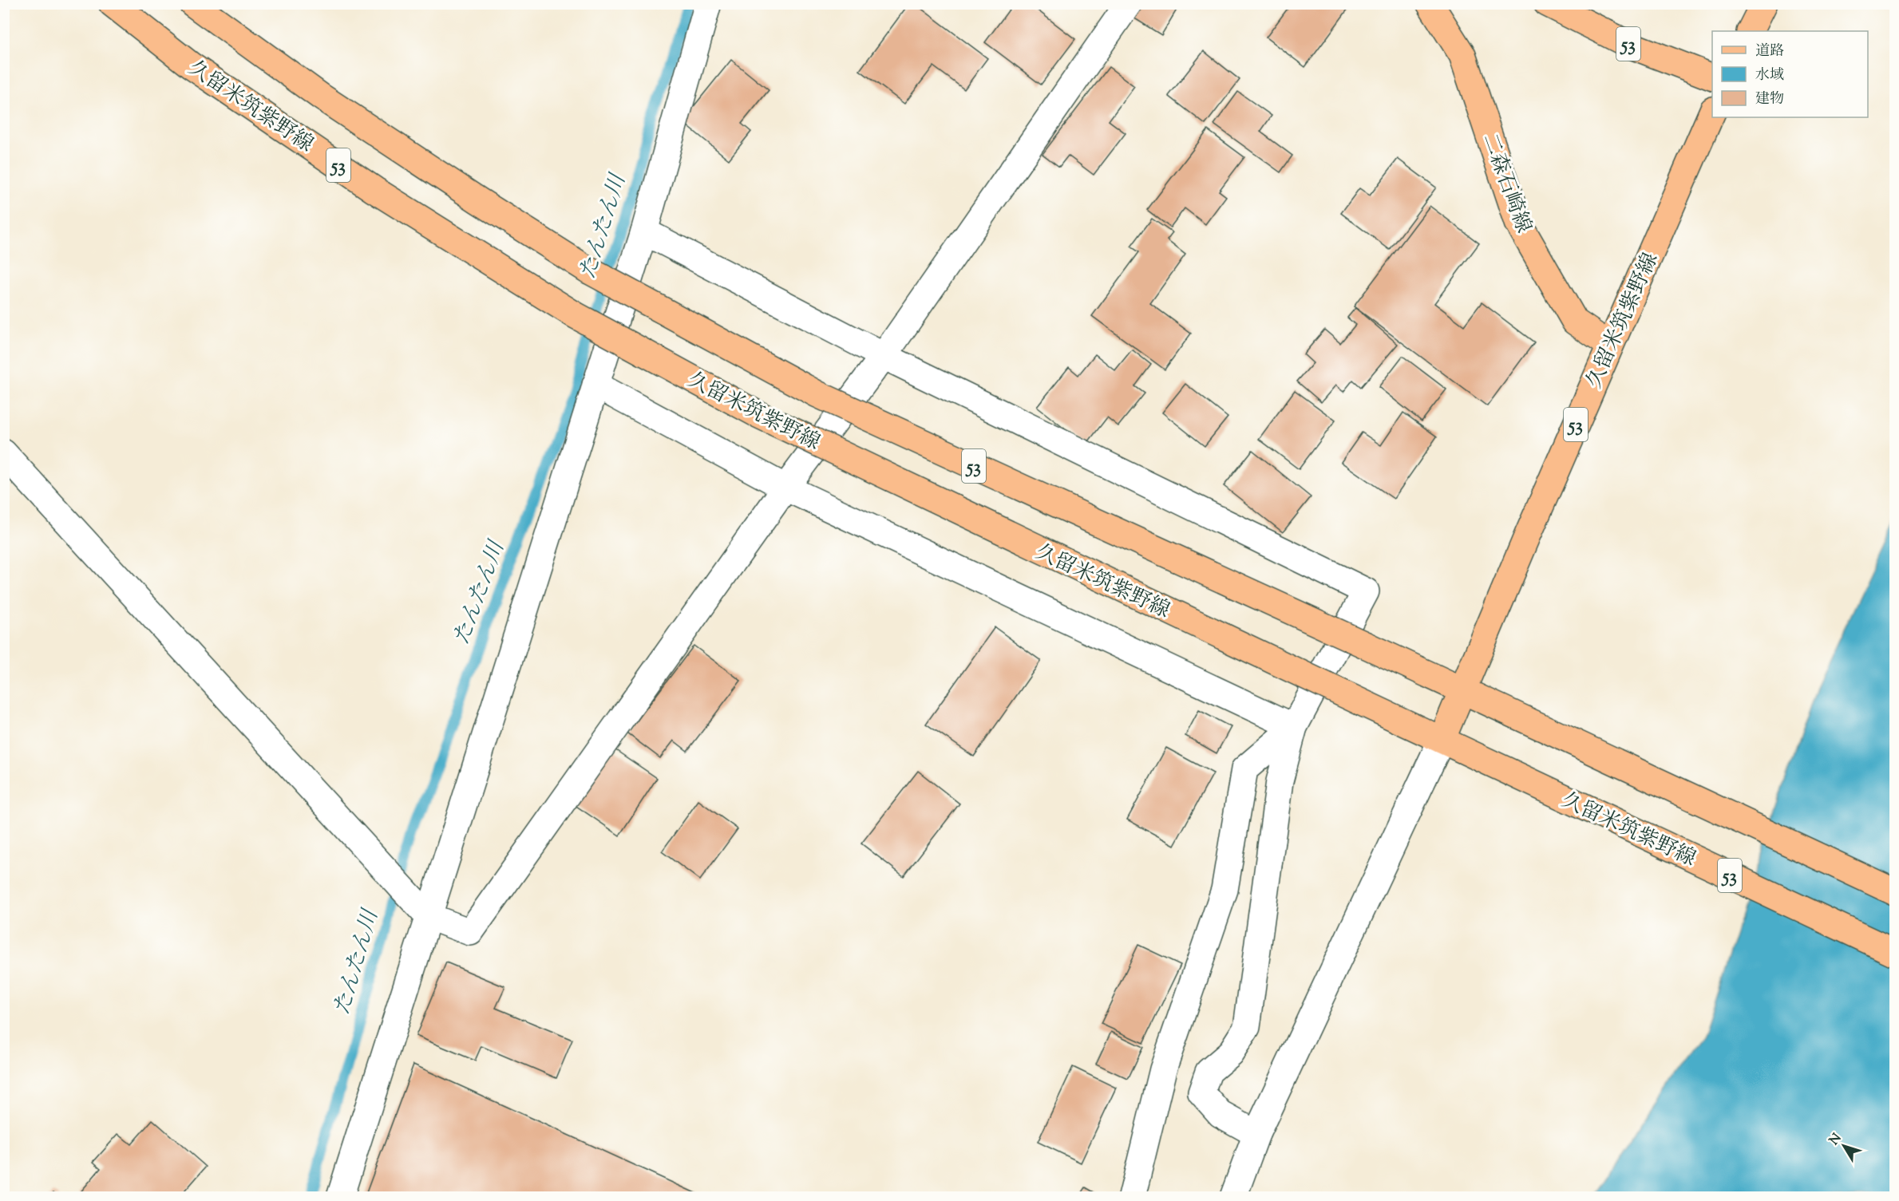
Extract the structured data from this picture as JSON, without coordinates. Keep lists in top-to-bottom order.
{
  "streets": {
    "main road": ["53", "久留米筑紫野線", "二森石崎線"]
  },
  "crossings": [
    ["久留米筑紫野線", "二森石崎線"]
  ],
  "water": ["たんたん川"],
  "legend": ["道路", "水域", "建物"],
  "north": "top left"
}
